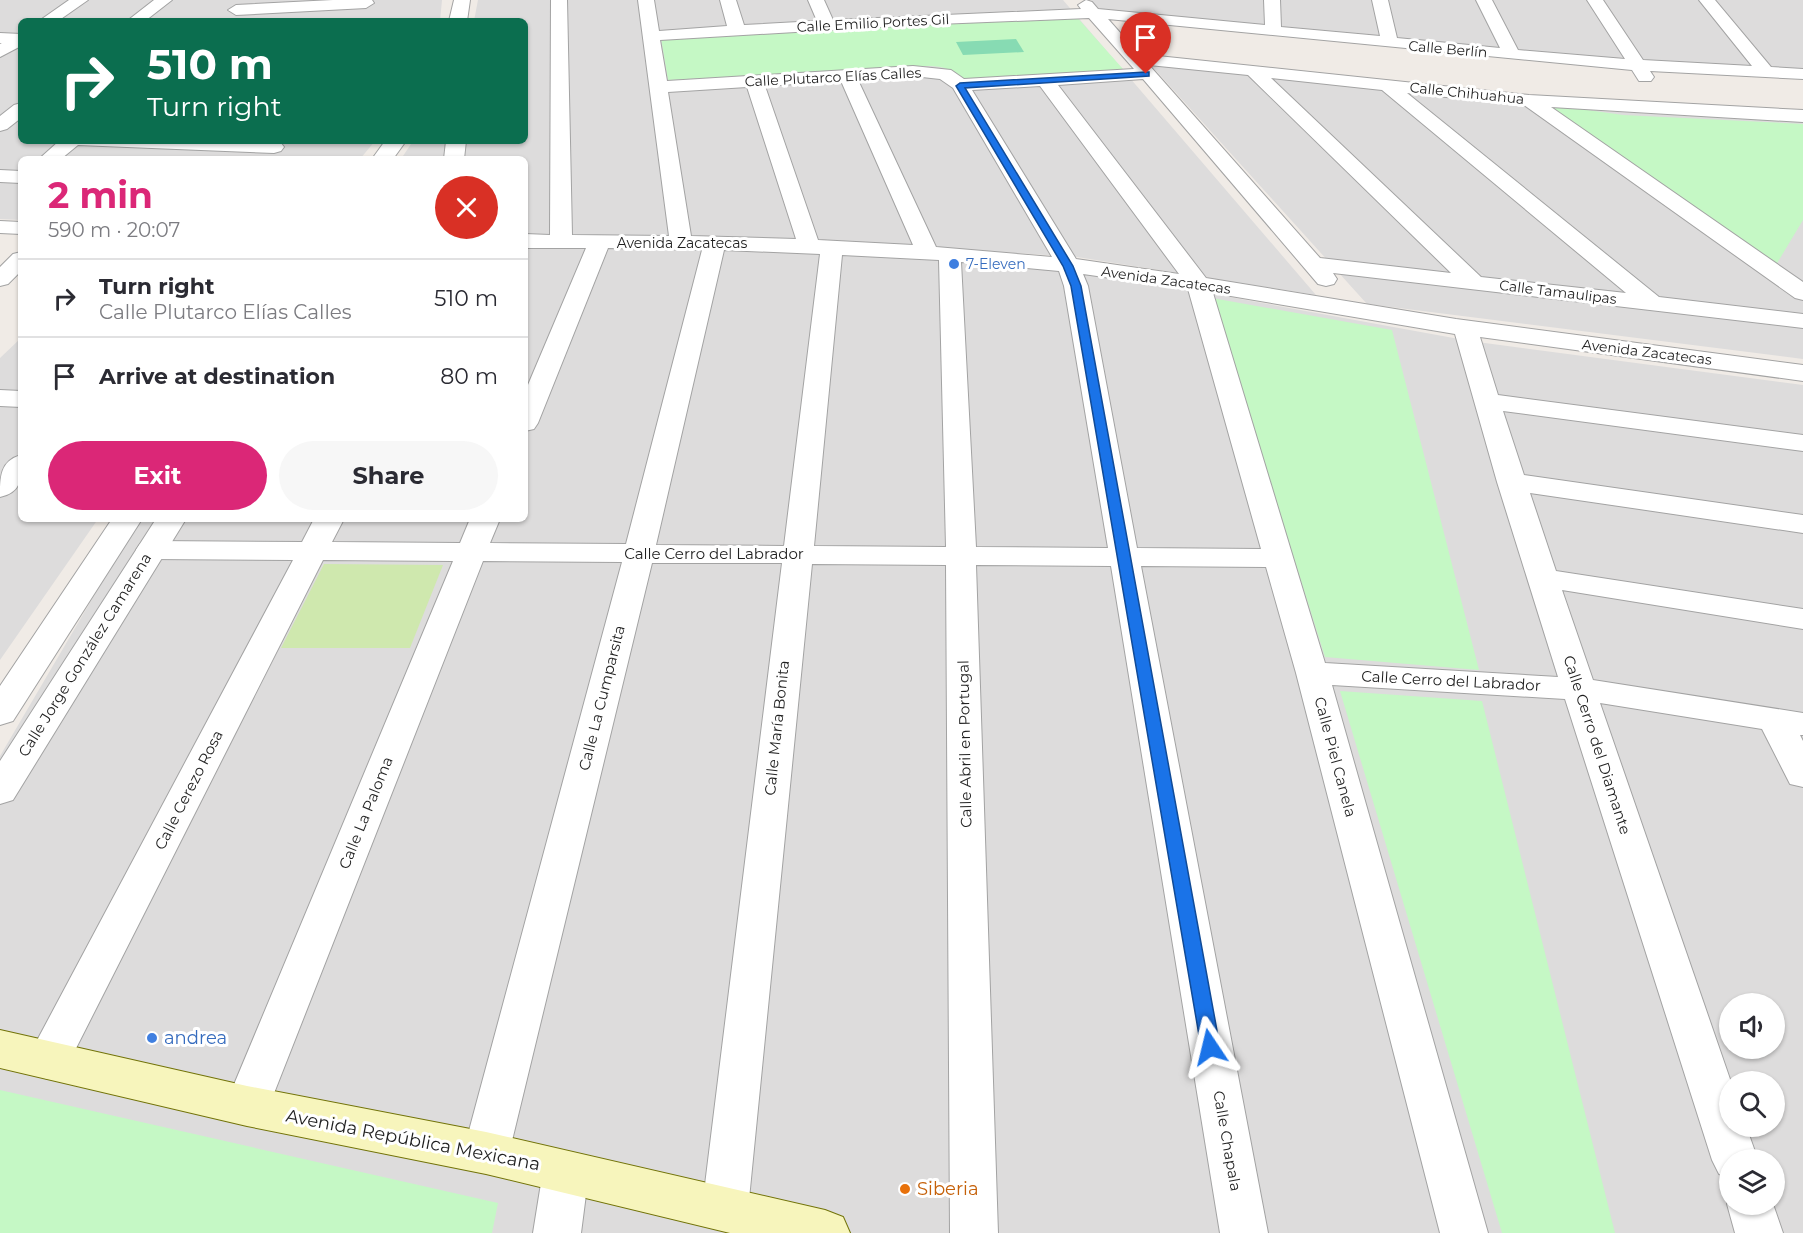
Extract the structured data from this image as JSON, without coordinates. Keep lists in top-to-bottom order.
{
  "streets": {
    "main road": ["Avenida República Mexicana"],
    "street": [
      "Calle Emilio Portes Gil",
      "Calle Berlín",
      "Calle Plutarco Elías Calles",
      "Calle Chihuahua",
      "Avenida Zacatecas",
      "Calle Tamaulipas",
      "Calle Cerro del Labrador",
      "Calle Jorge González Camarena",
      "Calle La Cumparsita",
      "Calle María Bonita",
      "Calle Abril en Portugal",
      "Calle Cerro del Diamante",
      "Calle Piel Canela",
      "Calle Cerezo Rosa",
      "Calle La Paloma",
      "Calle Chapala"
    ]
  },
  "crossings": [
    ["Calle Emilio Portes Gil", "Calle Berlín"],
    ["Calle Plutarco Elías Calles", "Calle Abril en Portugal"],
    ["Calle Plutarco Elías Calles", "Calle Chapala"],
    ["Avenida Zacatecas", "Calle La Cumparsita"],
    ["Avenida Zacatecas", "Calle María Bonita"],
    ["Avenida Zacatecas", "Calle Abril en Portugal"],
    ["Avenida Zacatecas", "Calle Cerro del Diamante"],
    ["Avenida Zacatecas", "Calle Piel Canela"],
    ["Avenida Zacatecas", "Calle Chapala"],
    ["Calle Cerro del Labrador", "Calle Jorge González Camarena"],
    ["Calle Cerro del Labrador", "Calle La Cumparsita"],
    ["Calle Cerro del Labrador", "Calle María Bonita"],
    ["Calle Cerro del Labrador", "Calle Abril en Portugal"],
    ["Calle Cerro del Labrador", "Calle Cerro del Diamante"],
    ["Calle Cerro del Labrador", "Calle Piel Canela"],
    ["Calle Cerro del Labrador", "Calle Cerezo Rosa"],
    ["Calle Cerro del Labrador", "Calle La Paloma"],
    ["Calle Cerro del Labrador", "Calle Chapala"],
    ["Calle La Cumparsita", "Avenida República Mexicana"],
    ["Calle María Bonita", "Avenida República Mexicana"],
    ["Calle Cerezo Rosa", "Avenida República Mexicana"],
    ["Calle La Paloma", "Avenida República Mexicana"]
  ],
  "places": ["7-Eleven", "andrea", "Siberia"],
  "page": {
    "turn": ["510 m", "Turn right"],
    "heading": ["2 min", "590 m · 20:07"],
    "list": [
      {
        "name": "Turn right",
        "note": "Calle Plutarco Elías Calles",
        "value": "510 m"
      },
      {
        "name": "Arrive at destination",
        "value": "80 m"
      }
    ],
    "buttons": ["Exit", "Share"]
  }
}
